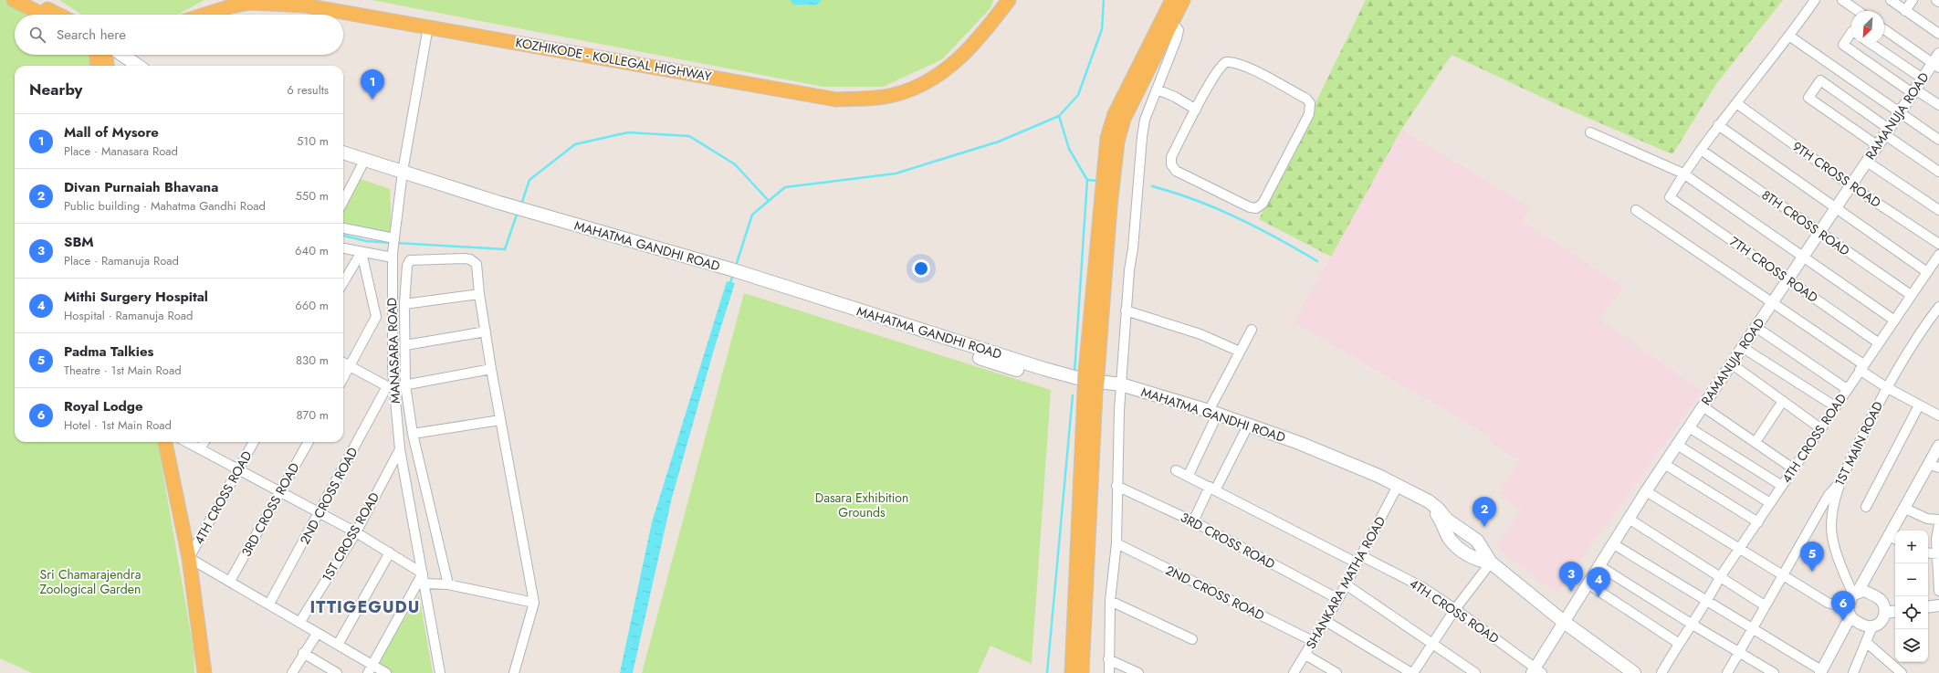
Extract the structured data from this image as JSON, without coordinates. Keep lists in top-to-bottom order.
{
  "streets": {
    "main road": ["KOZHIKODE - KOLLEGAL HIGHWAY", "MAHATMA GANDHI ROAD"],
    "street": [
      "RAMANUJA ROAD",
      "9TH CROSS ROAD",
      "8TH CROSS ROAD",
      "7TH CROSS ROAD",
      "MANASARA ROAD",
      "4TH CROSS ROAD",
      "1ST MAIN ROAD",
      "2ND CROSS ROAD",
      "3RD CROSS ROAD",
      "1ST CROSS ROAD",
      "SHANKARA MATHA ROAD"
    ]
  },
  "crossings": [
    ["KOZHIKODE - KOLLEGAL HIGHWAY", "MANASARA ROAD"],
    ["RAMANUJA ROAD", "9TH CROSS ROAD"],
    ["RAMANUJA ROAD", "8TH CROSS ROAD"],
    ["RAMANUJA ROAD", "MAHATMA GANDHI ROAD"],
    ["RAMANUJA ROAD", "7TH CROSS ROAD"],
    ["RAMANUJA ROAD", "4TH CROSS ROAD"],
    ["8TH CROSS ROAD", "4TH CROSS ROAD"],
    ["MAHATMA GANDHI ROAD", "MANASARA ROAD"],
    ["MAHATMA GANDHI ROAD", "SHANKARA MATHA ROAD"],
    ["7TH CROSS ROAD", "4TH CROSS ROAD"],
    ["MANASARA ROAD", "2ND CROSS ROAD"],
    ["MANASARA ROAD", "1ST CROSS ROAD"],
    ["4TH CROSS ROAD", "SHANKARA MATHA ROAD"],
    ["2ND CROSS ROAD", "SHANKARA MATHA ROAD"],
    ["3RD CROSS ROAD", "SHANKARA MATHA ROAD"]
  ],
  "districts": ["ITTIGEGUDU"],
  "parks": ["Dasara Exhibition Grounds", "Sri Chamarajendra Zoological Garden"],
  "north": "bottom left",
  "page": {
    "search": "Search here",
    "heading": ["Nearby", "6 results"],
    "pins": [
      "1",
      "2",
      "5",
      "3",
      "4",
      "6"
    ],
    "list": [
      {
        "mark": "1",
        "name": "Mall of Mysore",
        "note": "Place · Manasara Road",
        "value": "510 m"
      },
      {
        "mark": "2",
        "name": "Divan Purnaiah Bhavana",
        "note": "Public building · Mahatma Gandhi Road",
        "value": "550 m"
      },
      {
        "mark": "3",
        "name": "SBM",
        "note": "Place · Ramanuja Road",
        "value": "640 m"
      },
      {
        "mark": "4",
        "name": "Mithi Surgery Hospital",
        "note": "Hospital · Ramanuja Road",
        "value": "660 m"
      },
      {
        "mark": "5",
        "name": "Padma Talkies",
        "note": "Theatre · 1st Main Road",
        "value": "830 m"
      },
      {
        "mark": "6",
        "name": "Royal Lodge",
        "note": "Hotel · 1st Main Road",
        "value": "870 m"
      }
    ],
    "map_buttons": ["+", "−"]
  }
}
